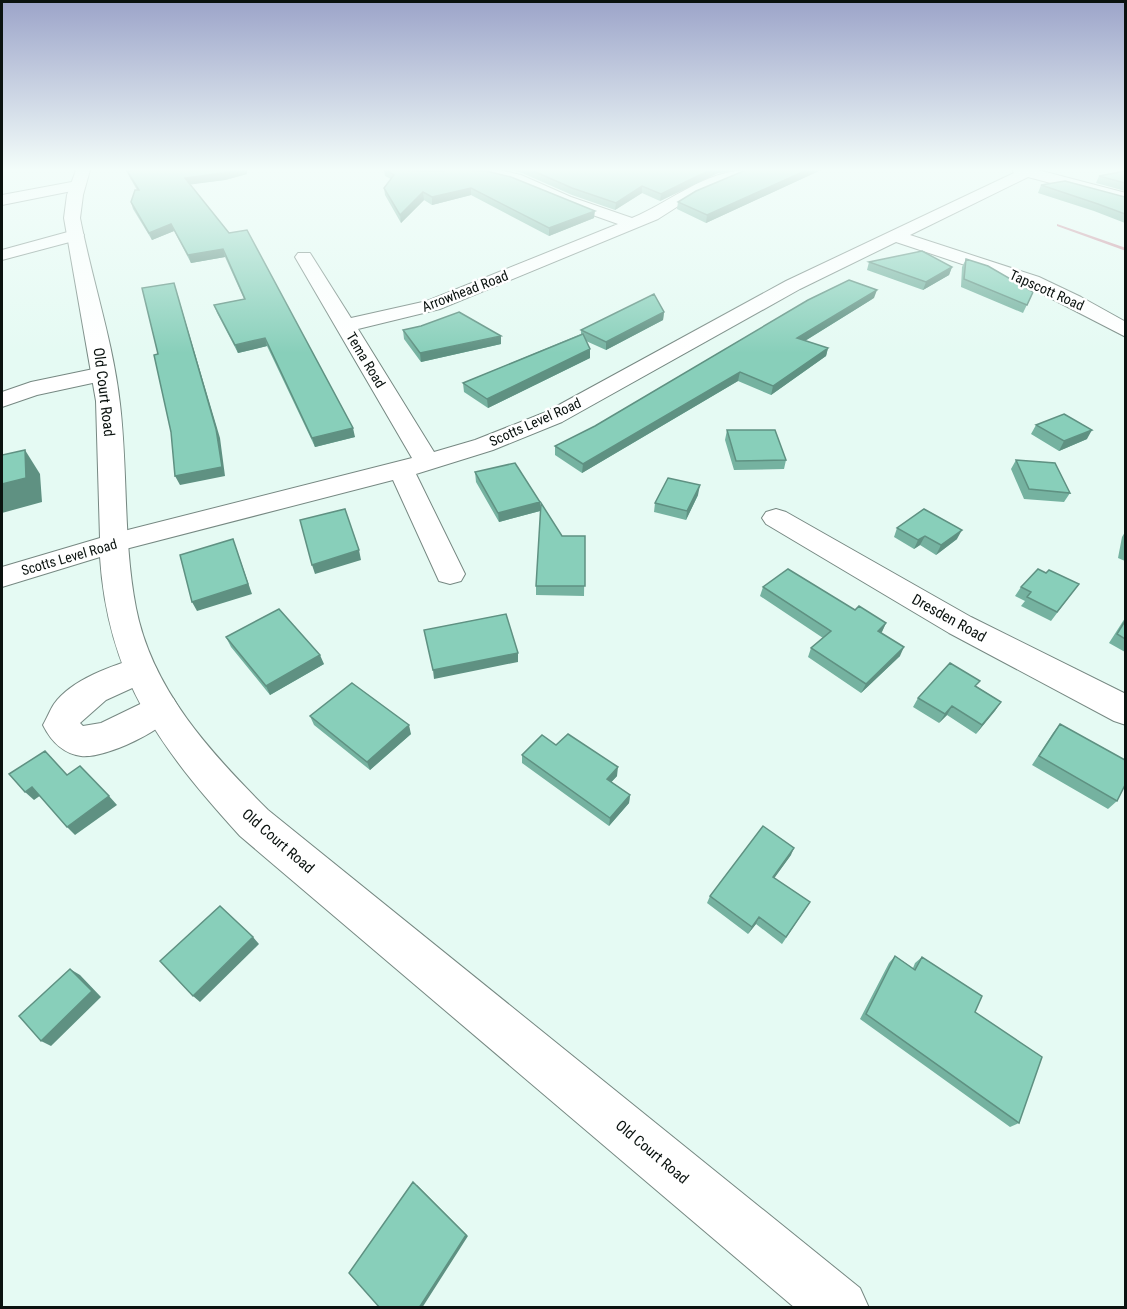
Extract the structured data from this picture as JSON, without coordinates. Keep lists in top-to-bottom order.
{
  "streets": {
    "street": [
      "Tapscott Road",
      "Arrowhead Road",
      "Tema Road",
      "Old Court Road",
      "Scotts Level Road",
      "Dresden Road"
    ]
  },
  "crossings": [
    ["Tapscott Road", "Scotts Level Road"],
    ["Arrowhead Road", "Tema Road"],
    ["Tema Road", "Scotts Level Road"],
    ["Old Court Road", "Scotts Level Road"]
  ]
}
